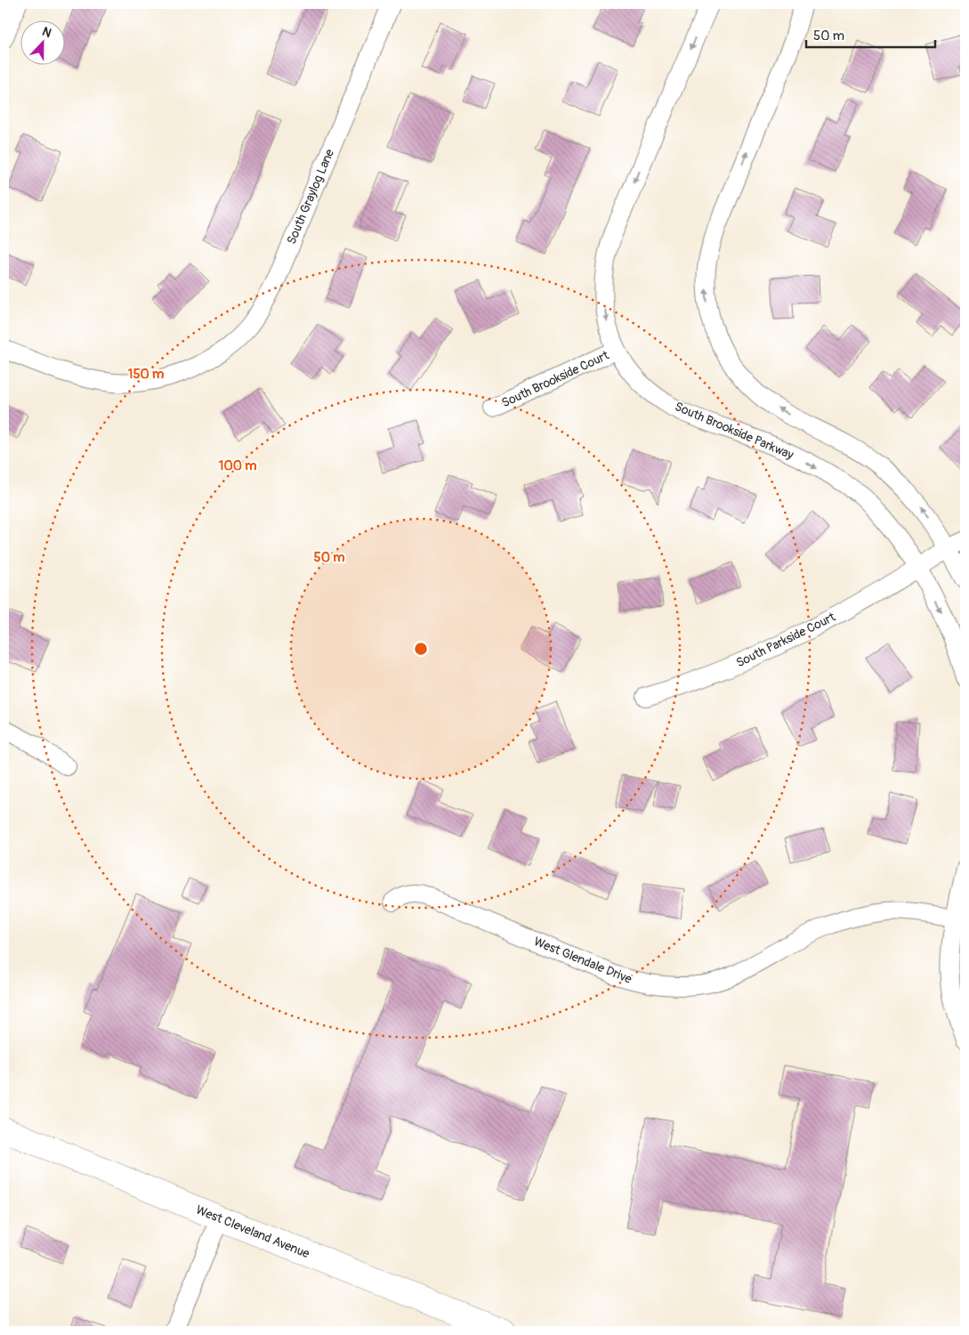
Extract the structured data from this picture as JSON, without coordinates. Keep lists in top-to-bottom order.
{
  "streets": {
    "main road": ["West Cleveland Avenue"],
    "street": [
      "South Graylog Lane",
      "South Brookside Court",
      "South Brookside Parkway",
      "South Parkside Court",
      "West Glendale Drive"
    ]
  },
  "crossings": [
    ["South Brookside Court", "South Brookside Parkway"],
    ["South Brookside Parkway", "South Parkside Court"]
  ],
  "one_way": ["South Brookside Parkway"],
  "scale_bar": "50 m",
  "north": "top",
  "rings": ["150 m", "100 m", "50 m"]
}
